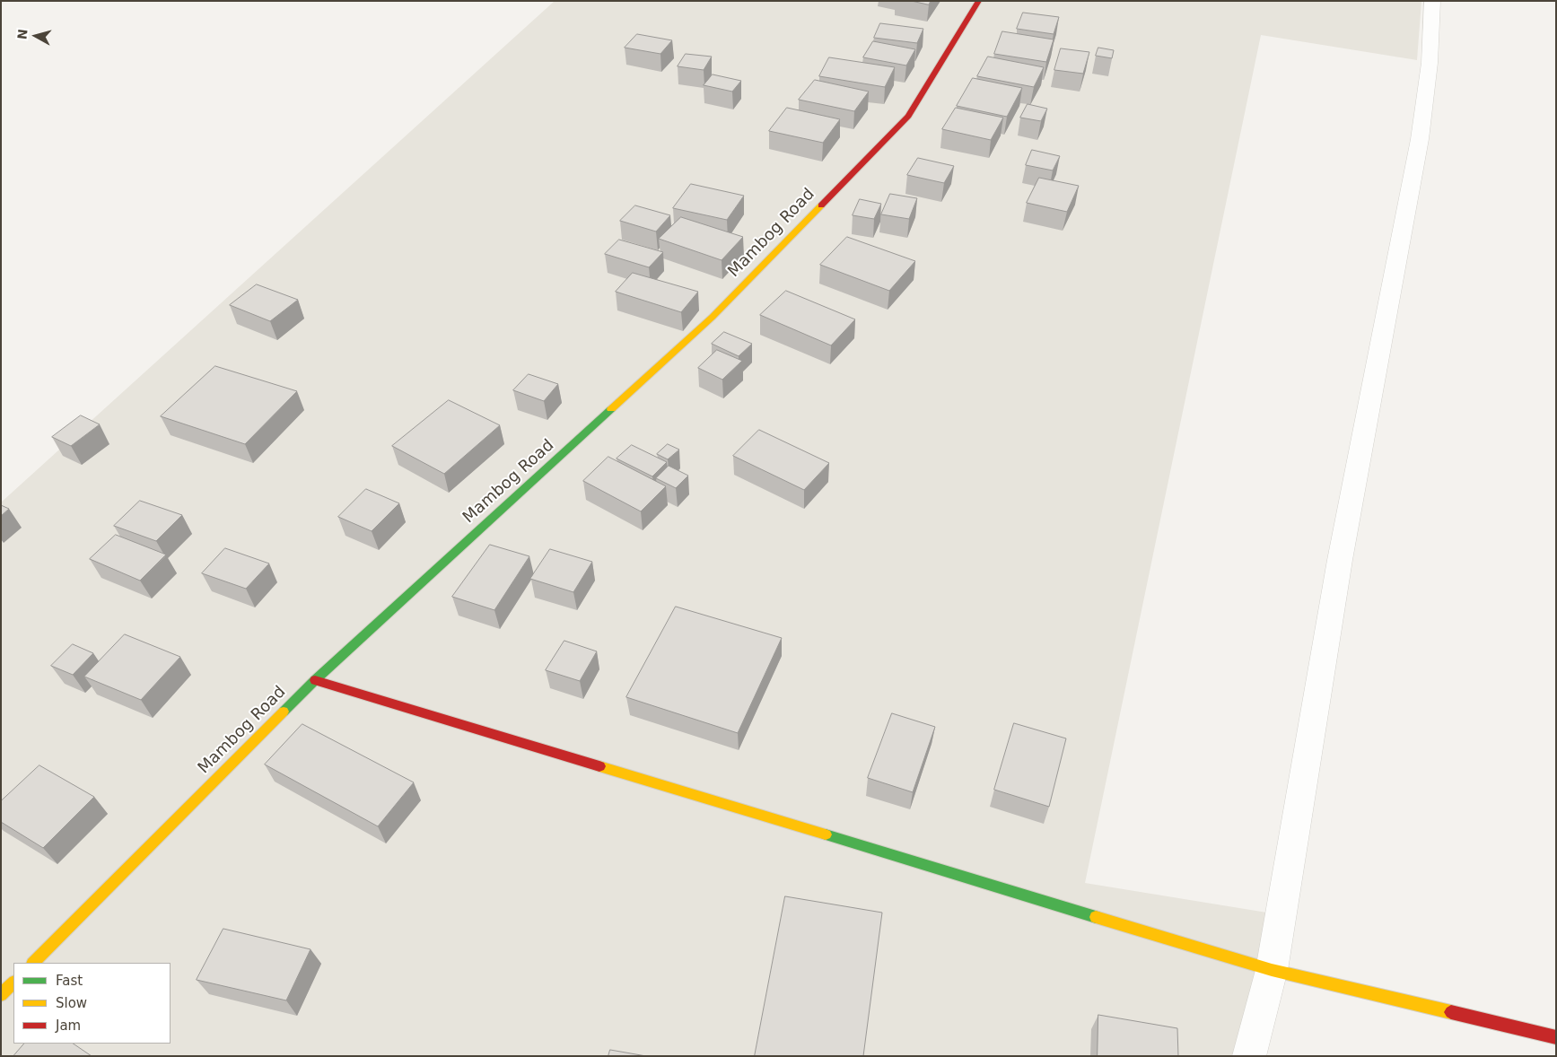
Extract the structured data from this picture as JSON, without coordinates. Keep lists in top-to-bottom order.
{
  "streets": {
    "street": ["Mambog Road"]
  },
  "legend": ["Fast", "Slow", "Jam"],
  "north": "left"
}
